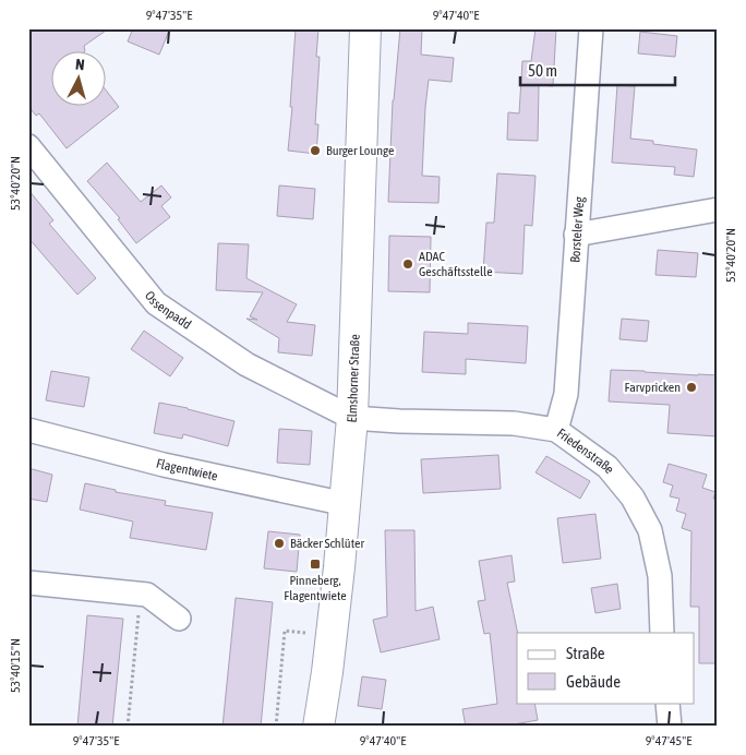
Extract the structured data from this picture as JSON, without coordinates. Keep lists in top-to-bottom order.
{
  "streets": {
    "main road": ["Elmshorner Straße"],
    "street": [
      "Borsteler Weg",
      "Ossenpadd",
      "Friedenstraße",
      "Flagentwiete"
    ]
  },
  "crossings": [
    ["Borsteler Weg", "Friedenstraße"],
    ["Ossenpadd", "Elmshorner Straße"],
    ["Ossenpadd", "Friedenstraße"],
    ["Elmshorner Straße", "Friedenstraße"],
    ["Elmshorner Straße", "Flagentwiete"]
  ],
  "places": {
    "other": [
      "Burger Lounge",
      "ADAC Geschäftsstelle",
      "Farvpricken",
      "Bäcker Schlüter"
    ],
    "transit": ["Pinneberg, Flagentwiete"]
  },
  "legend": ["Straße", "Gebäude"],
  "scale_bar": "50 m",
  "north": "top",
  "coordinates": [
    "9°47'35\"E",
    "9°47'40\"E",
    "53°40'20\"N",
    "53°40'15\"N",
    "9°47'45\"E"
  ]
}
